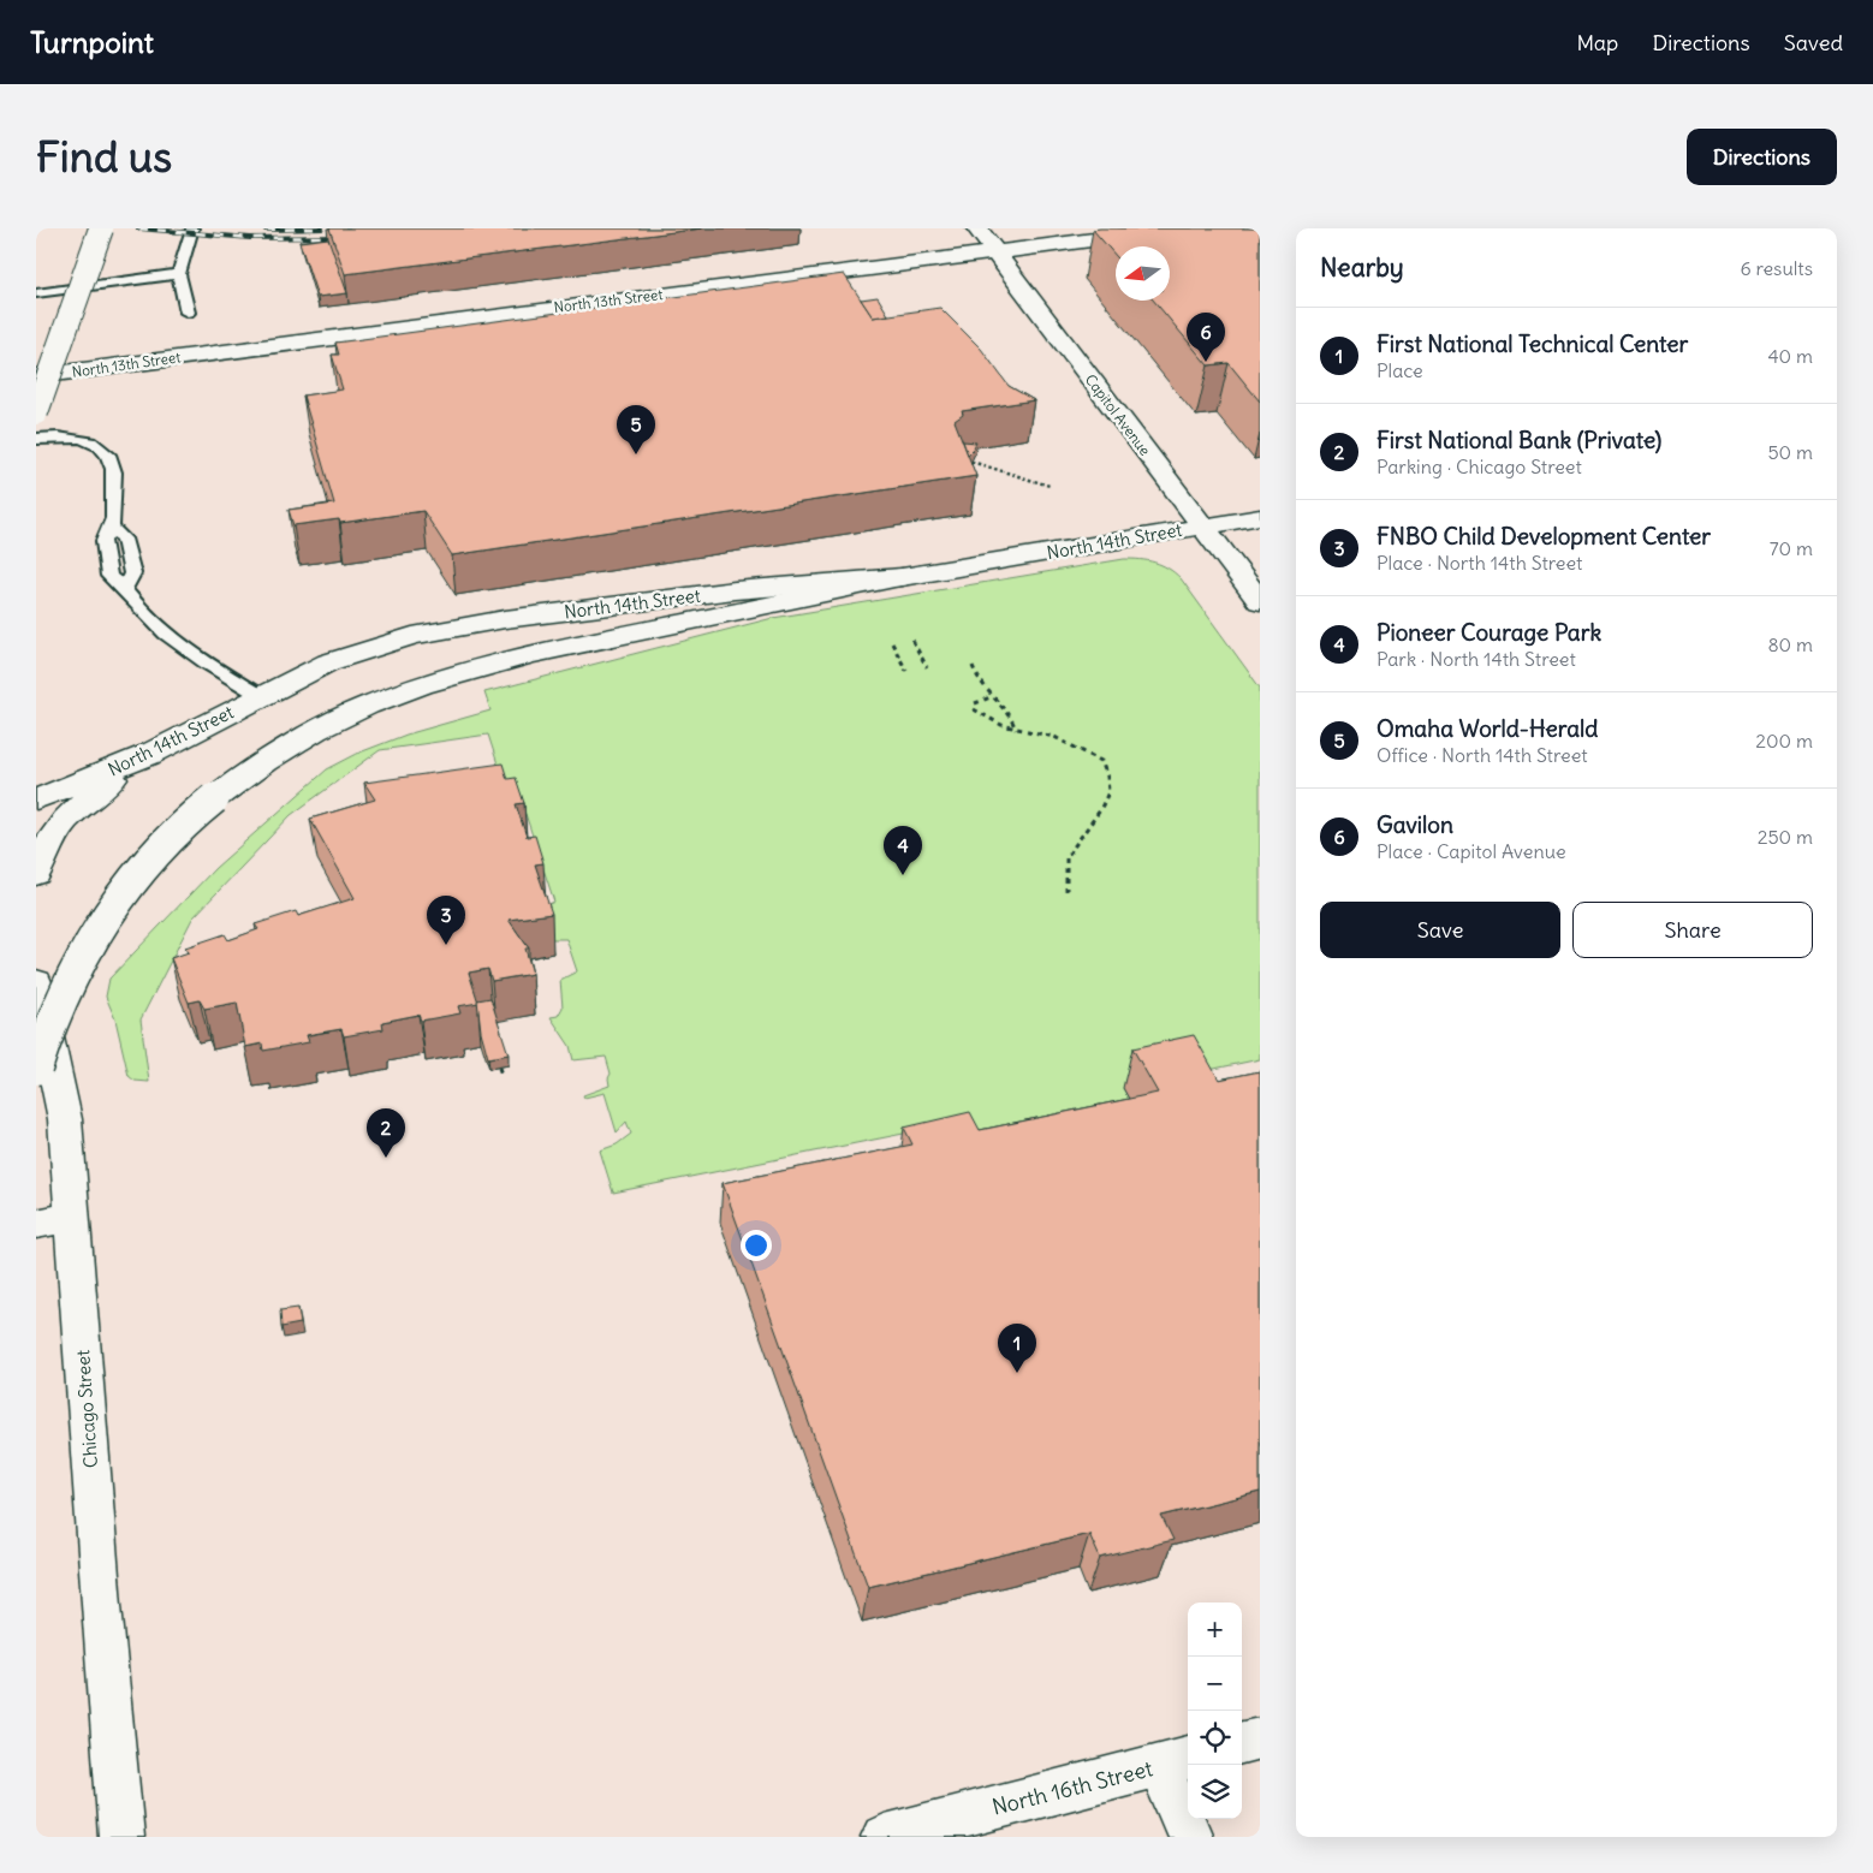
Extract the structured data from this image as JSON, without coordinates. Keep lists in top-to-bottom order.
{
  "streets": {
    "main road": [
      "North 13th Street",
      "Capitol Avenue",
      "North 14th Street",
      "Chicago Street",
      "North 16th Street"
    ]
  },
  "crossings": [
    ["North 13th Street", "Capitol Avenue"],
    ["Capitol Avenue", "North 14th Street"]
  ],
  "north": "left",
  "page": {
    "header": "Turnpoint",
    "nav": ["Map", "Directions", "Saved"],
    "buttons": [
      "Directions",
      ["Save", "Share"]
    ],
    "title": "Find us",
    "heading": ["Nearby", "6 results"],
    "list": [
      {
        "mark": "1",
        "name": "First National Technical Center",
        "note": "Place",
        "value": "40 m"
      },
      {
        "mark": "2",
        "name": "First National Bank (Private)",
        "note": "Parking · Chicago Street",
        "value": "50 m"
      },
      {
        "mark": "3",
        "name": "FNBO Child Development Center",
        "note": "Place · North 14th Street",
        "value": "70 m"
      },
      {
        "mark": "4",
        "name": "Pioneer Courage Park",
        "note": "Park · North 14th Street",
        "value": "80 m"
      },
      {
        "mark": "5",
        "name": "Omaha World-Herald",
        "note": "Office · North 14th Street",
        "value": "200 m"
      },
      {
        "mark": "6",
        "name": "Gavilon",
        "note": "Place · Capitol Avenue",
        "value": "250 m"
      }
    ],
    "pins": [
      "6",
      "5",
      "4",
      "3",
      "2",
      "1"
    ],
    "map_buttons": ["+", "−"]
  }
}
